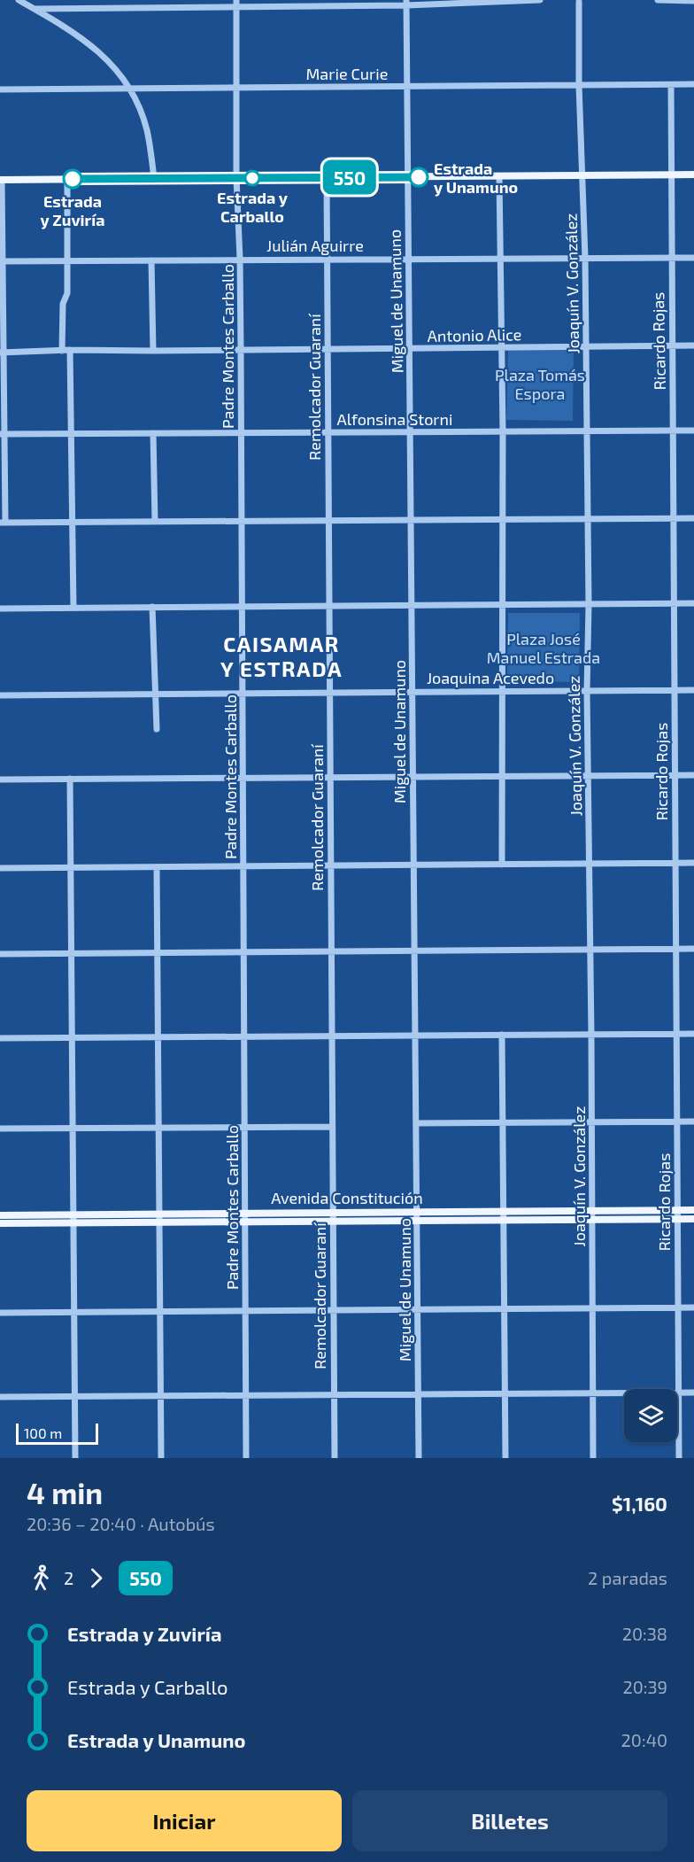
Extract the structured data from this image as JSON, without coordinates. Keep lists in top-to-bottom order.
{
  "streets": {
    "main road": ["Avenida Constitución"],
    "street": [
      "Marie Curie",
      "Julián Aguirre",
      "Joaquín V. González",
      "Miguel de Unamuno",
      "Antonio Alice",
      "Ricardo Rojas",
      "Padre Montes Carballo",
      "Remolcador Guaraní",
      "Alfonsina Storni",
      "Joaquina Acevedo"
    ]
  },
  "crossings": [
    ["Marie Curie", "Joaquín V. González"],
    ["Marie Curie", "Miguel de Unamuno"],
    ["Marie Curie", "Ricardo Rojas"],
    ["Marie Curie", "Padre Montes Carballo"],
    ["Julián Aguirre", "Joaquín V. González"],
    ["Julián Aguirre", "Miguel de Unamuno"],
    ["Julián Aguirre", "Ricardo Rojas"],
    ["Julián Aguirre", "Padre Montes Carballo"],
    ["Julián Aguirre", "Remolcador Guaraní"],
    ["Joaquín V. González", "Antonio Alice"],
    ["Joaquín V. González", "Alfonsina Storni"],
    ["Joaquín V. González", "Joaquina Acevedo"],
    ["Joaquín V. González", "Avenida Constitución"],
    ["Miguel de Unamuno", "Antonio Alice"],
    ["Miguel de Unamuno", "Alfonsina Storni"],
    ["Miguel de Unamuno", "Joaquina Acevedo"],
    ["Miguel de Unamuno", "Avenida Constitución"],
    ["Antonio Alice", "Ricardo Rojas"],
    ["Antonio Alice", "Padre Montes Carballo"],
    ["Antonio Alice", "Remolcador Guaraní"],
    ["Ricardo Rojas", "Alfonsina Storni"],
    ["Ricardo Rojas", "Joaquina Acevedo"],
    ["Ricardo Rojas", "Avenida Constitución"],
    ["Padre Montes Carballo", "Alfonsina Storni"],
    ["Padre Montes Carballo", "Joaquina Acevedo"],
    ["Padre Montes Carballo", "Avenida Constitución"],
    ["Remolcador Guaraní", "Alfonsina Storni"],
    ["Remolcador Guaraní", "Joaquina Acevedo"],
    ["Remolcador Guaraní", "Avenida Constitución"]
  ],
  "districts": ["CAISAMAR Y ESTRADA"],
  "parks": ["Plaza Tomás Espora", "Plaza José Manuel Estrada"],
  "places": ["Estrada y Unamuno", "Estrada y Carballo", "Estrada y Zuviría"],
  "lines": ["bus line 550"],
  "scale_bar": "100 m",
  "page": {
    "on_map": "550",
    "scale": "100 m",
    "heading": ["4 min", "20:36 – 20:40 · Autobús", "$1,160"],
    "legs": ["2", "550", "2 paradas"],
    "list": [
      {
        "name": "Estrada y Zuviría",
        "value": "20:38"
      },
      {
        "name": "Estrada y Carballo",
        "value": "20:39"
      },
      {
        "name": "Estrada y Unamuno",
        "value": "20:40"
      }
    ],
    "buttons": ["Iniciar", "Billetes"]
  }
}
